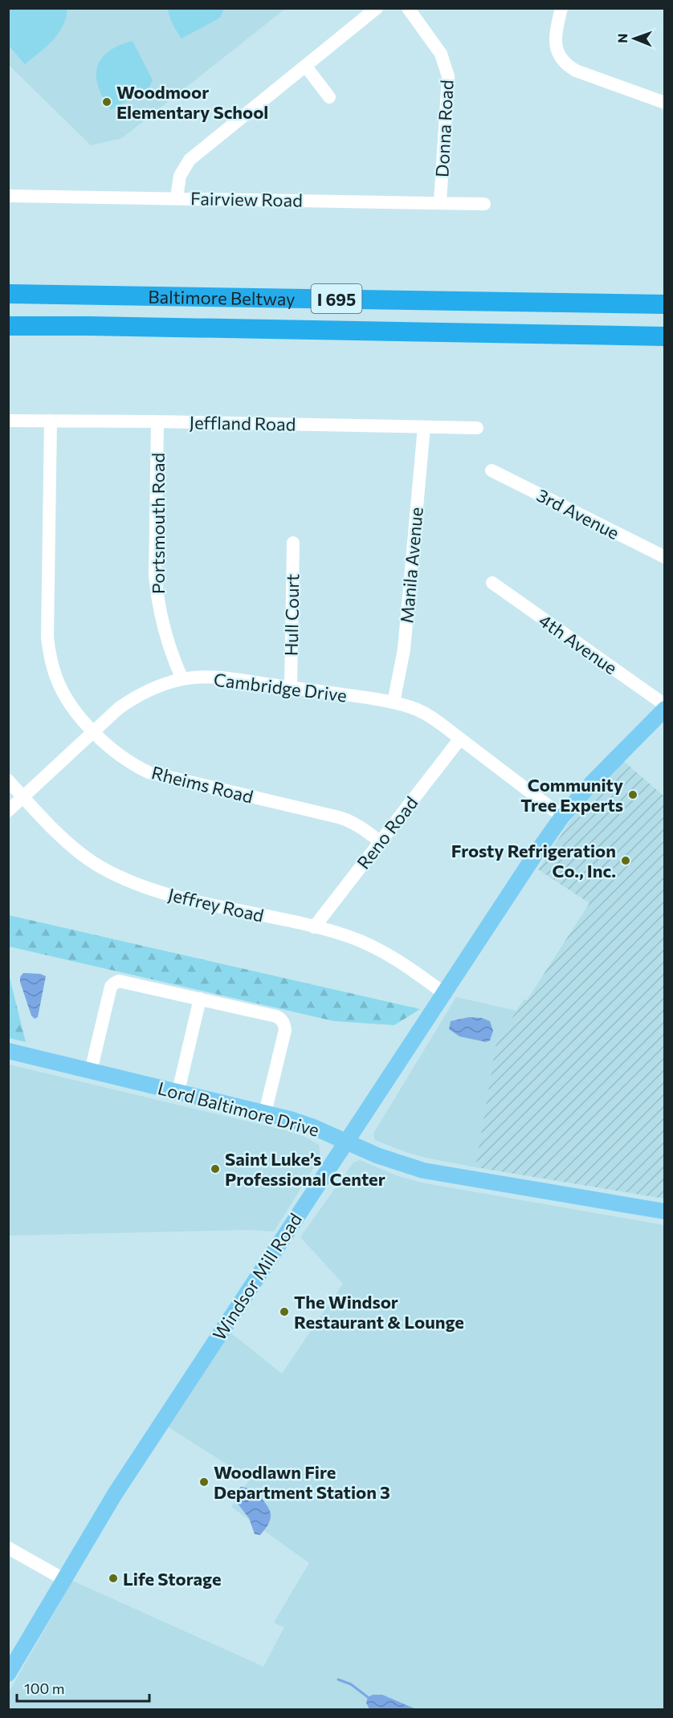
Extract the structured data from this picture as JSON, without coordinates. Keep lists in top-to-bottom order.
{
  "streets": {
    "highway": ["Baltimore Beltway", "I 695"],
    "main road": ["Lord Baltimore Drive", "Windsor Mill Road"],
    "street": [
      "Donna Road",
      "Fairview Road",
      "Jeffland Road",
      "3rd Avenue",
      "Portsmouth Road",
      "Manila Avenue",
      "Hull Court",
      "4th Avenue",
      "Cambridge Drive",
      "Rheims Road",
      "Reno Road",
      "Jeffrey Road"
    ]
  },
  "crossings": [
    ["Donna Road", "Fairview Road"],
    ["Jeffland Road", "Portsmouth Road"],
    ["Jeffland Road", "Manila Avenue"],
    ["Jeffland Road", "Rheims Road"],
    ["Portsmouth Road", "Cambridge Drive"],
    ["Manila Avenue", "Cambridge Drive"],
    ["Hull Court", "Cambridge Drive"],
    ["Cambridge Drive", "Rheims Road"],
    ["Cambridge Drive", "Reno Road"],
    ["Cambridge Drive", "Jeffrey Road"],
    ["Cambridge Drive", "Windsor Mill Road"],
    ["Rheims Road", "Reno Road"],
    ["Reno Road", "Jeffrey Road"],
    ["Jeffrey Road", "Windsor Mill Road"],
    ["Lord Baltimore Drive", "Windsor Mill Road"]
  ],
  "places": [
    "Woodmoor Elementary School",
    "Community Tree Experts",
    "Frosty Refrigeration Co., Inc.",
    "Saint Luke’s Professional Center",
    "The Windsor Restaurant & Lounge",
    "Woodlawn Fire Department Station 3",
    "Life Storage"
  ],
  "scale_bar": "100 m",
  "north": "left"
}
